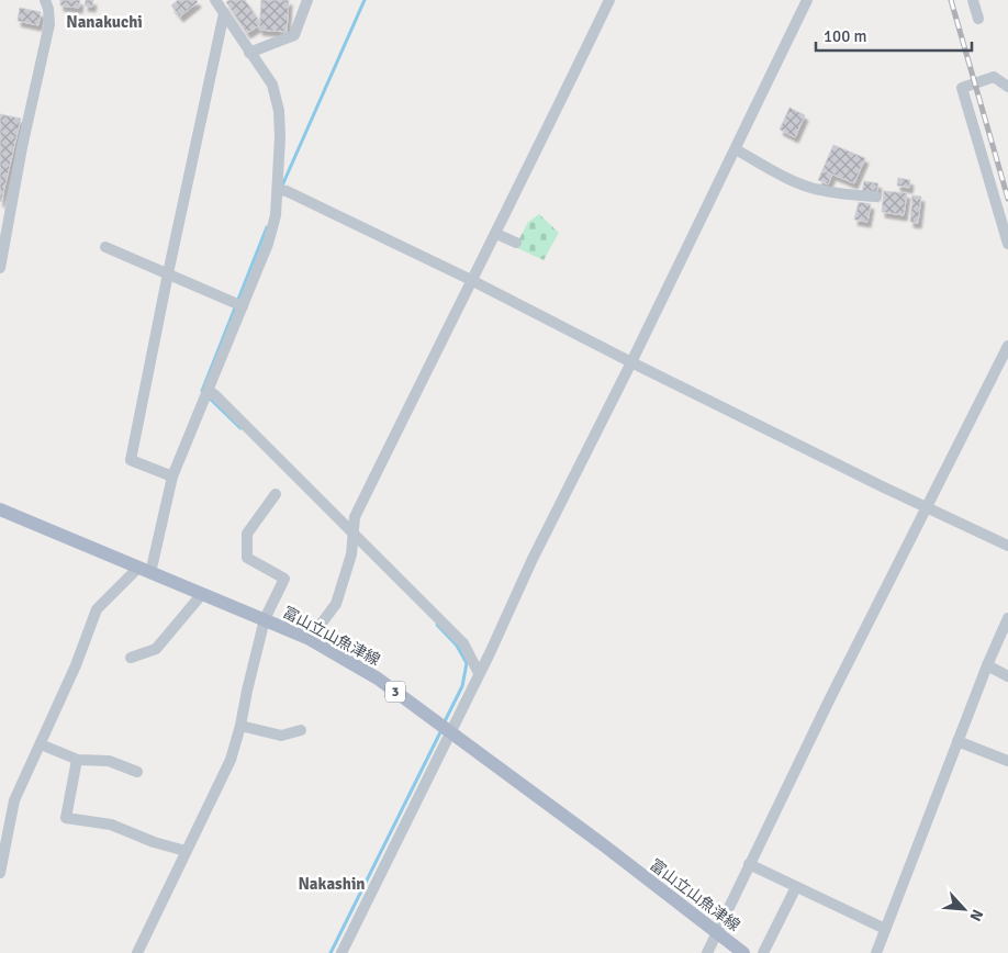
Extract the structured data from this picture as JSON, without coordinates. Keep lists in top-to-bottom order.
{
  "streets": {
    "main road": ["富山立山魚津線", "3"]
  },
  "districts": ["Nanakuchi", "Nakashin"],
  "scale_bar": "100 m",
  "north": "bottom right"
}
